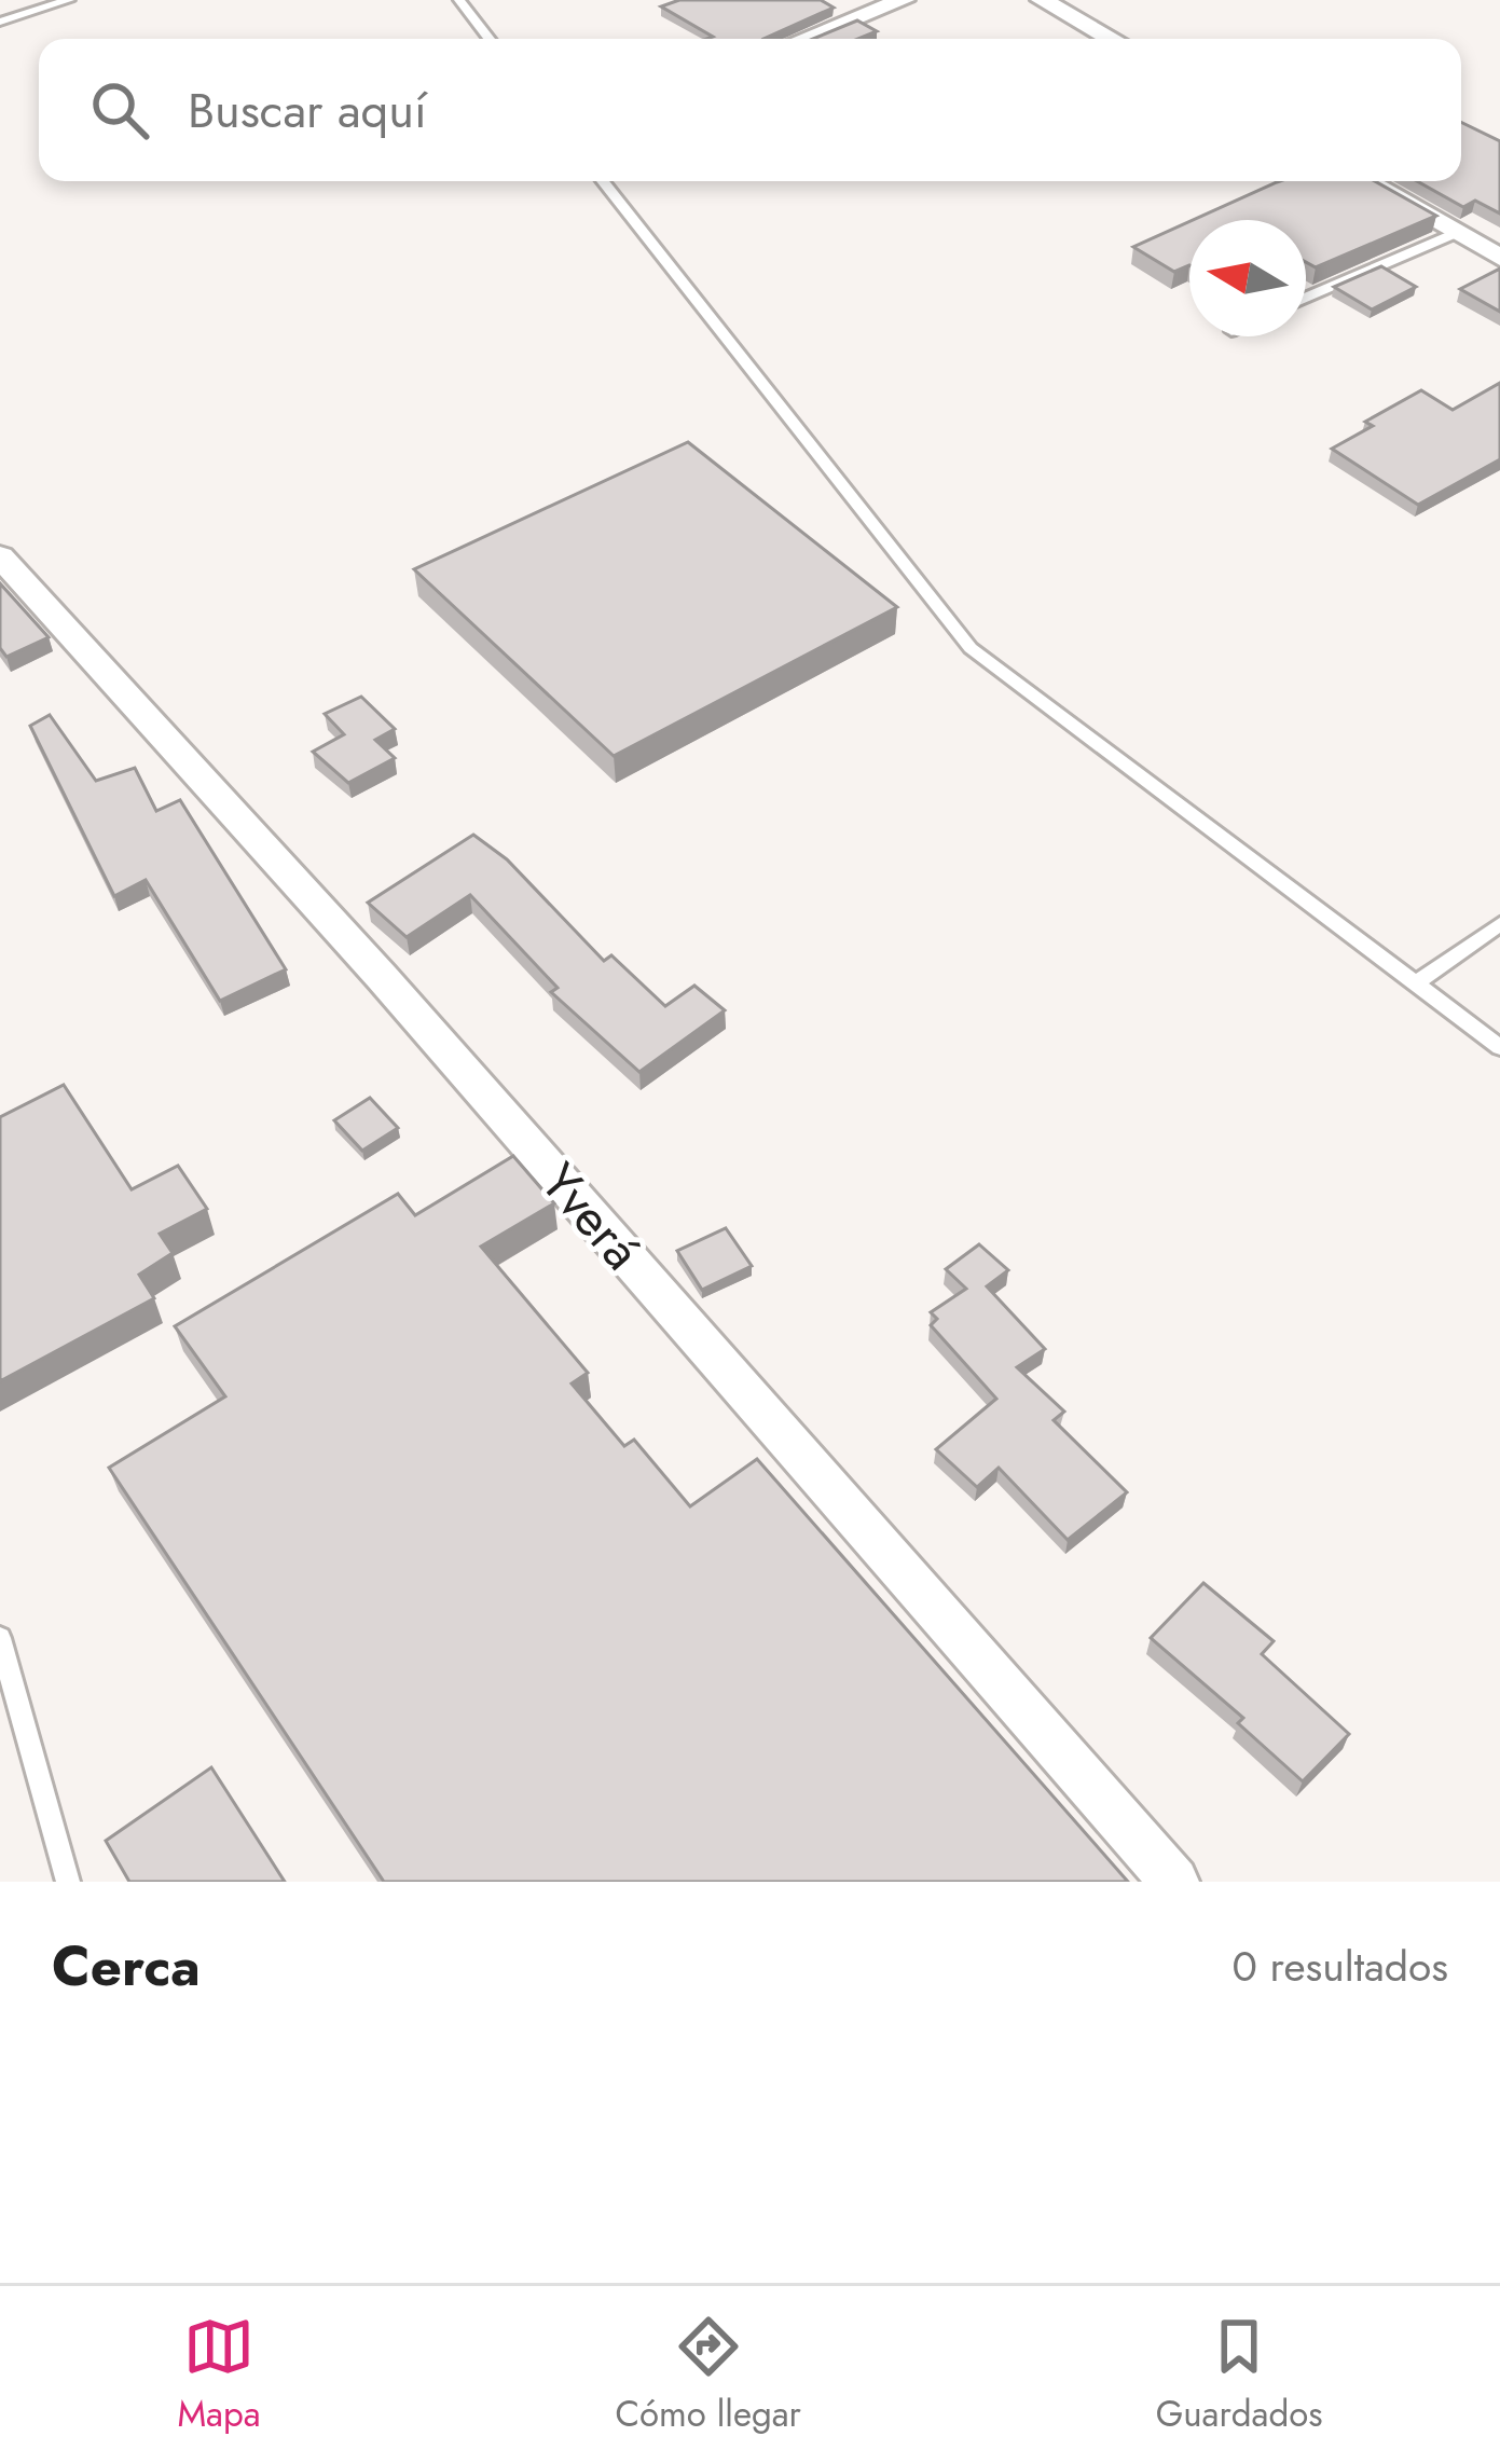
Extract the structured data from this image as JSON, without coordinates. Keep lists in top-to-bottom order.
{
  "streets": {
    "street": ["Yverá"]
  },
  "north": "left",
  "page": {
    "search": "Buscar aquí",
    "heading": ["Cerca", "0 resultados"],
    "nav": ["Mapa", "Cómo llegar", "Guardados"]
  }
}
